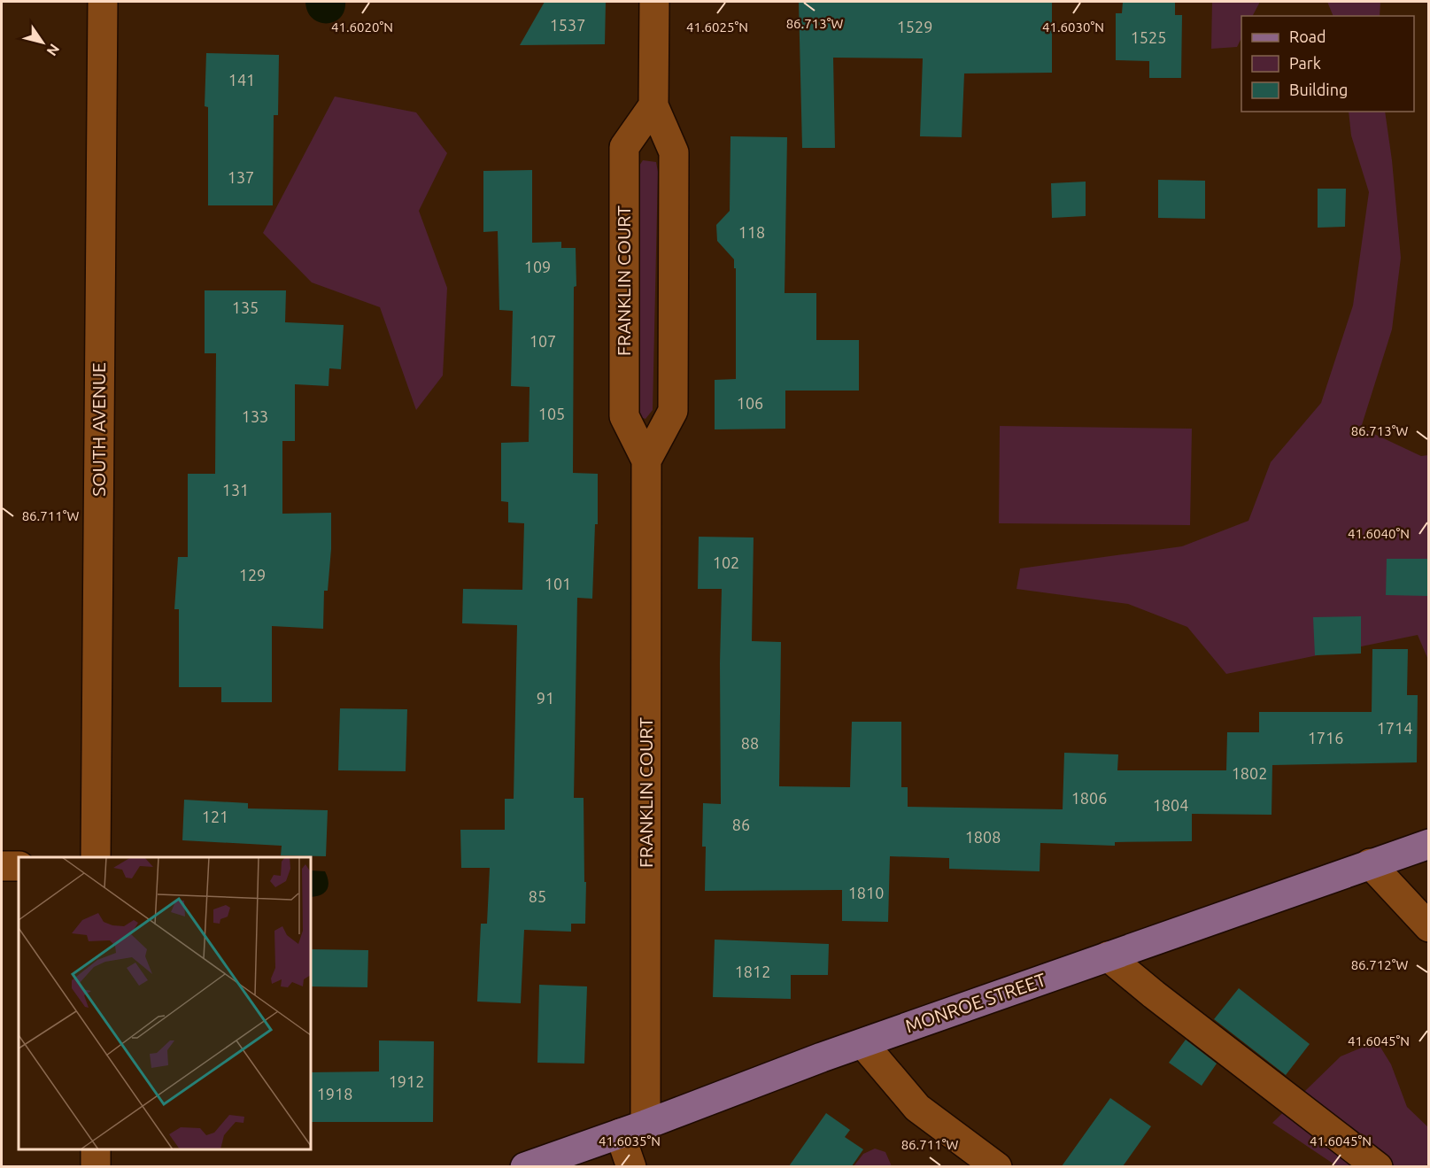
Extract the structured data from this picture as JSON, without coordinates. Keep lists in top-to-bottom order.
{
  "streets": {
    "main road": ["MONROE STREET"],
    "street": ["FRANKLIN COURT", "SOUTH AVENUE"]
  },
  "crossings": [
    ["FRANKLIN COURT", "MONROE STREET"]
  ],
  "house_numbers": [
    "1537",
    "1529",
    "1525",
    "141",
    "137",
    "118",
    "109",
    "135",
    "107",
    "106",
    "105",
    "133",
    "131",
    "102",
    "129",
    "101",
    "91",
    "1714",
    "1716",
    "88",
    "1802",
    "1806",
    "1804",
    "121",
    "86",
    "1808",
    "1810",
    "85",
    "1812",
    "1912",
    "1918"
  ],
  "legend": ["Road", "Park", "Building"],
  "north": "bottom right",
  "coordinates": [
    "86.713°W",
    "41.6020°N",
    "41.6025°N",
    "41.6030°N",
    "86.711°W",
    "41.6040°N",
    "86.712°W",
    "41.6045°N",
    "41.6035°N"
  ]
}
